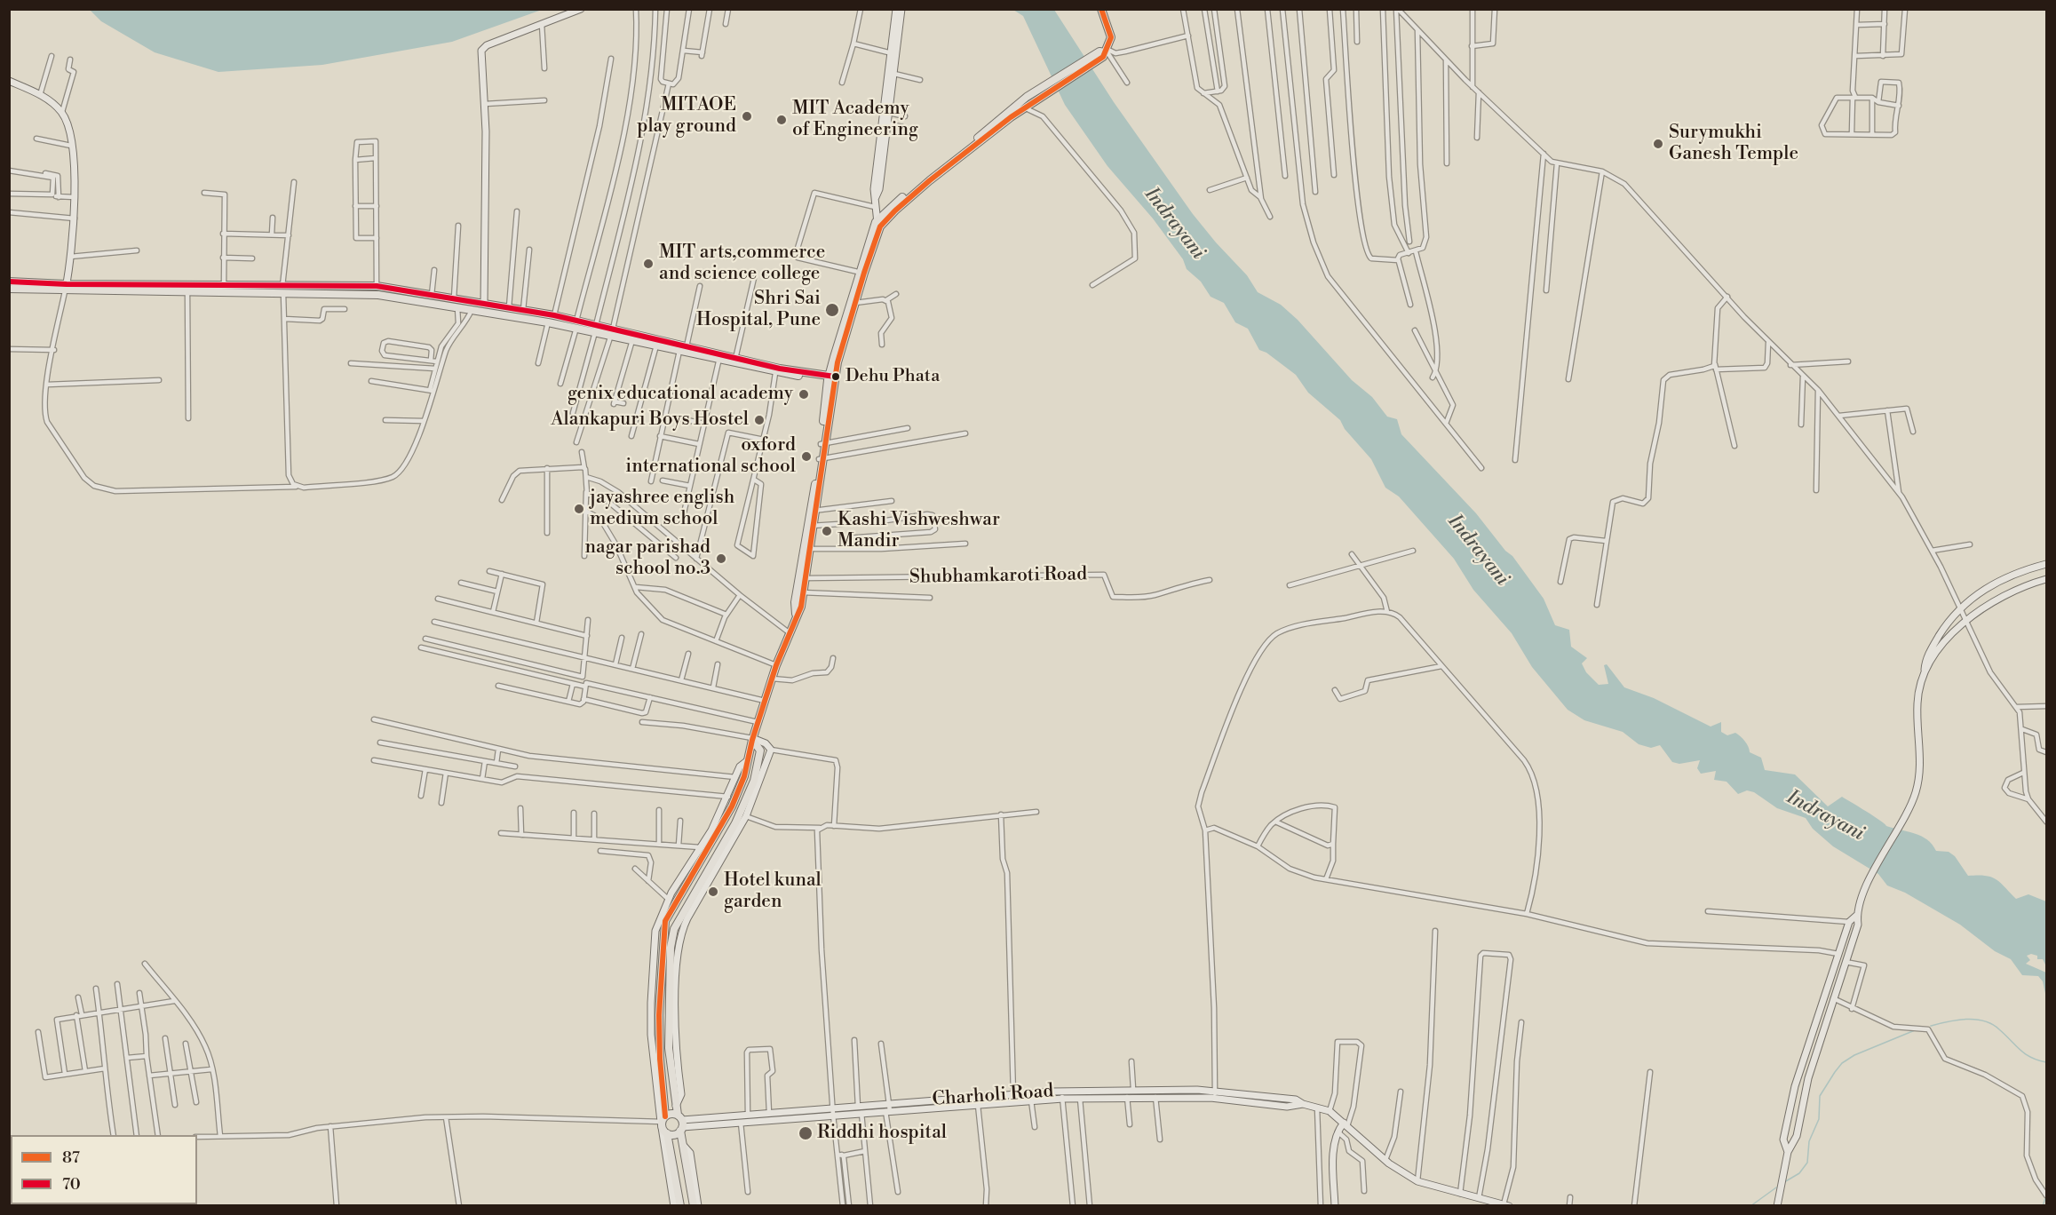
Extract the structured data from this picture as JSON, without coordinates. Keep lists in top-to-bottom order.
{
  "streets": {
    "street": ["Shubhamkaroti Road", "Charholi Road"]
  },
  "water": ["Indrayani"],
  "places": [
    "MITAOE play ground",
    "MIT Academy of Engineering",
    "Surymukhi Ganesh Temple",
    "MIT arts,commerce and science college",
    "Shri Sai Hospital, Pune",
    "Dehu Phata",
    "genix educational academy",
    "Alankapuri Boys Hostel",
    "oxford international school",
    "jayashree english medium school",
    "Kashi Vishweshwar Mandir",
    "nagar parishad school no.3",
    "Hotel kunal garden",
    "Riddhi hospital"
  ],
  "lines": ["transit line 87", "transit line 70"],
  "legend": ["87", "70"]
}
